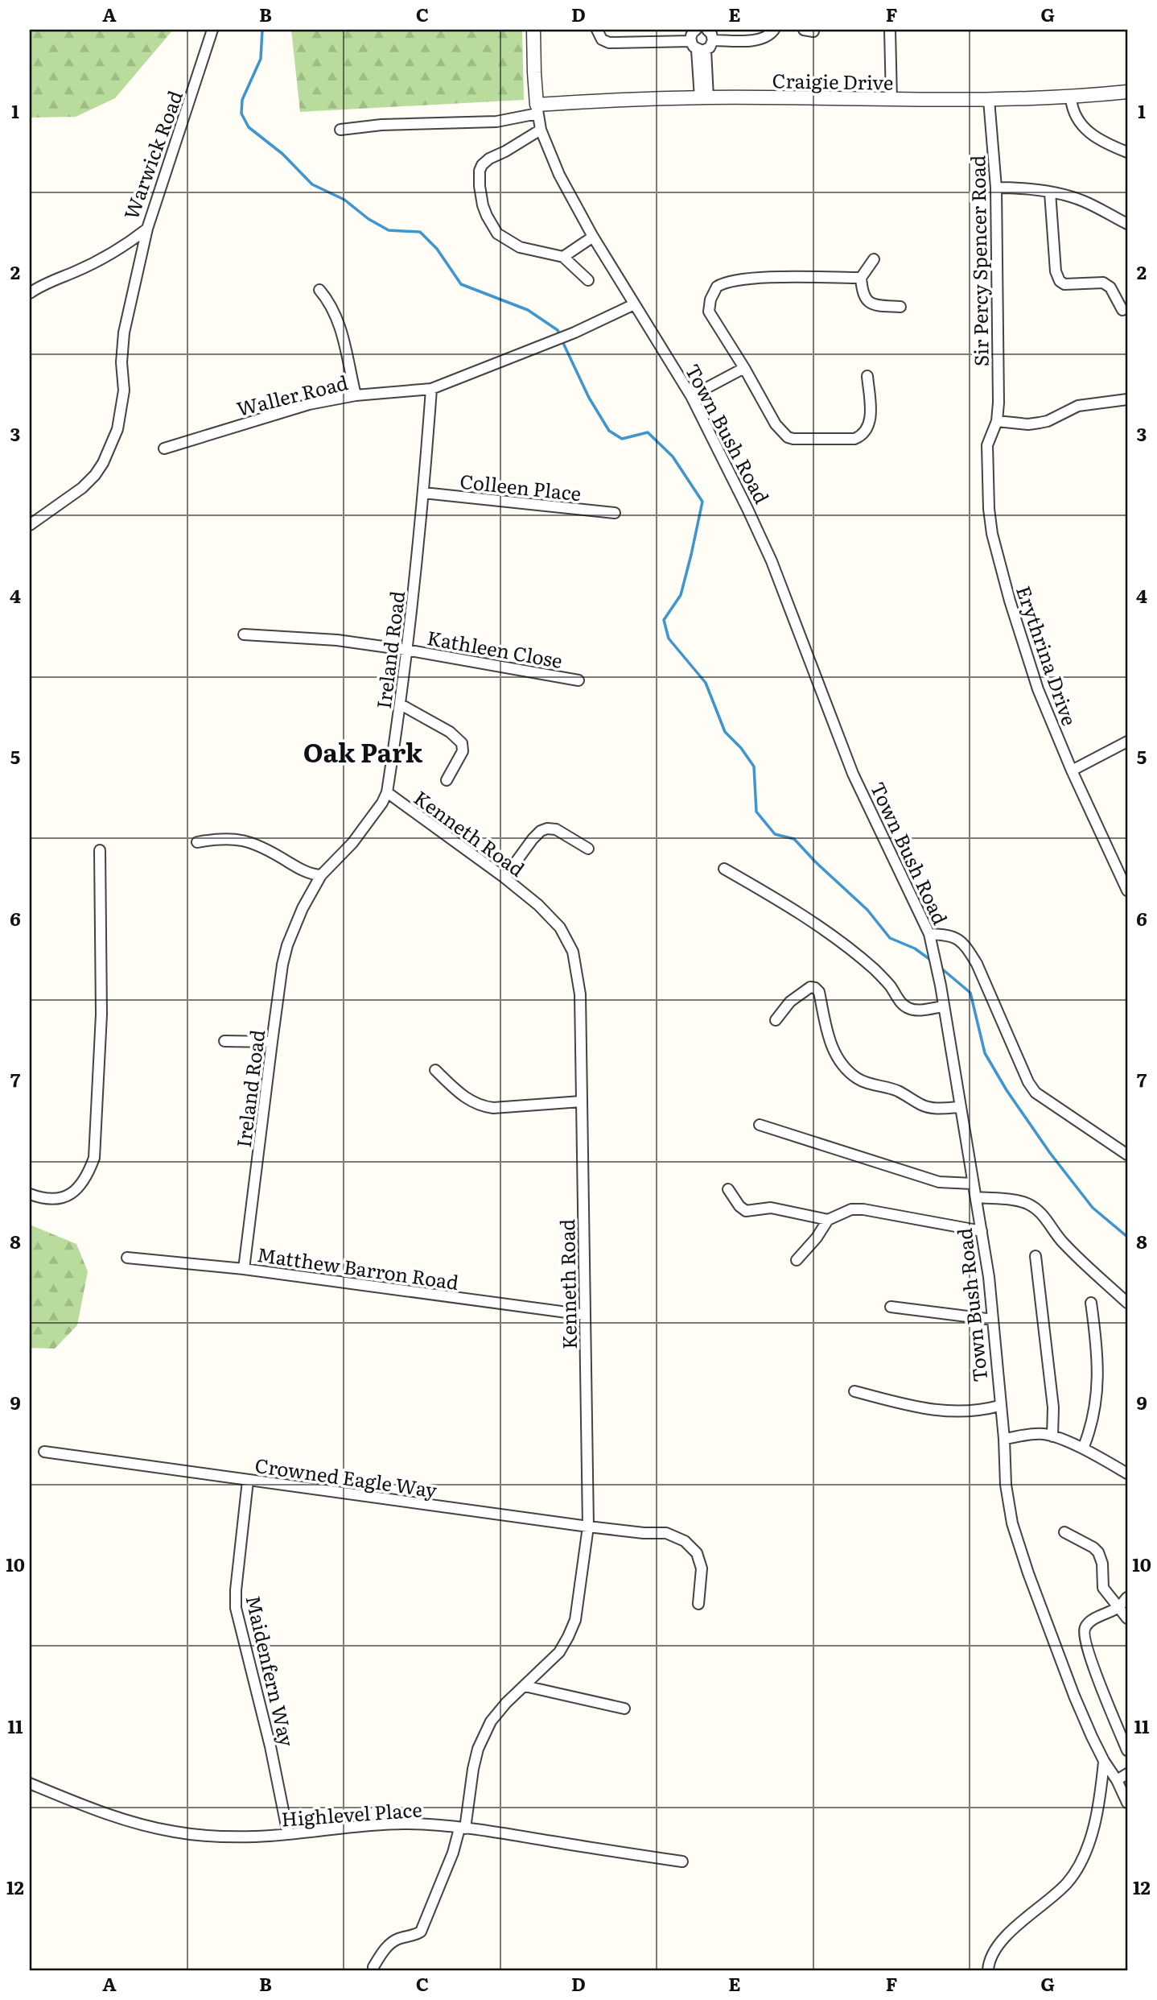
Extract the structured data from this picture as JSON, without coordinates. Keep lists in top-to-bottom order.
{
  "streets": {
    "street": [
      "Craigie Drive",
      "Warwick Road",
      "Sir Percy Spencer Road",
      "Waller Road",
      "Town Bush Road",
      "Colleen Place",
      "Kathleen Close",
      "Ireland Road",
      "Erythrina Drive",
      "Kenneth Road",
      "Matthew Barron Road",
      "Crowned Eagle Way",
      "Maidenfern Way",
      "Highlevel Place"
    ]
  },
  "crossings": [
    ["Craigie Drive", "Town Bush Road"],
    ["Sir Percy Spencer Road", "Erythrina Drive"],
    ["Waller Road", "Ireland Road"],
    ["Colleen Place", "Ireland Road"],
    ["Kathleen Close", "Ireland Road"],
    ["Ireland Road", "Kenneth Road"],
    ["Ireland Road", "Matthew Barron Road"],
    ["Kenneth Road", "Matthew Barron Road"],
    ["Kenneth Road", "Crowned Eagle Way"],
    ["Kenneth Road", "Highlevel Place"],
    ["Crowned Eagle Way", "Maidenfern Way"],
    ["Maidenfern Way", "Highlevel Place"]
  ],
  "districts": ["Oak Park"],
  "grid": {
    "columns": [
      "A",
      "B",
      "C",
      "D",
      "E",
      "F",
      "G"
    ],
    "rows": [
      "1",
      "2",
      "3",
      "4",
      "5",
      "6",
      "7",
      "8",
      "9",
      "10",
      "11",
      "12"
    ]
  }
}
